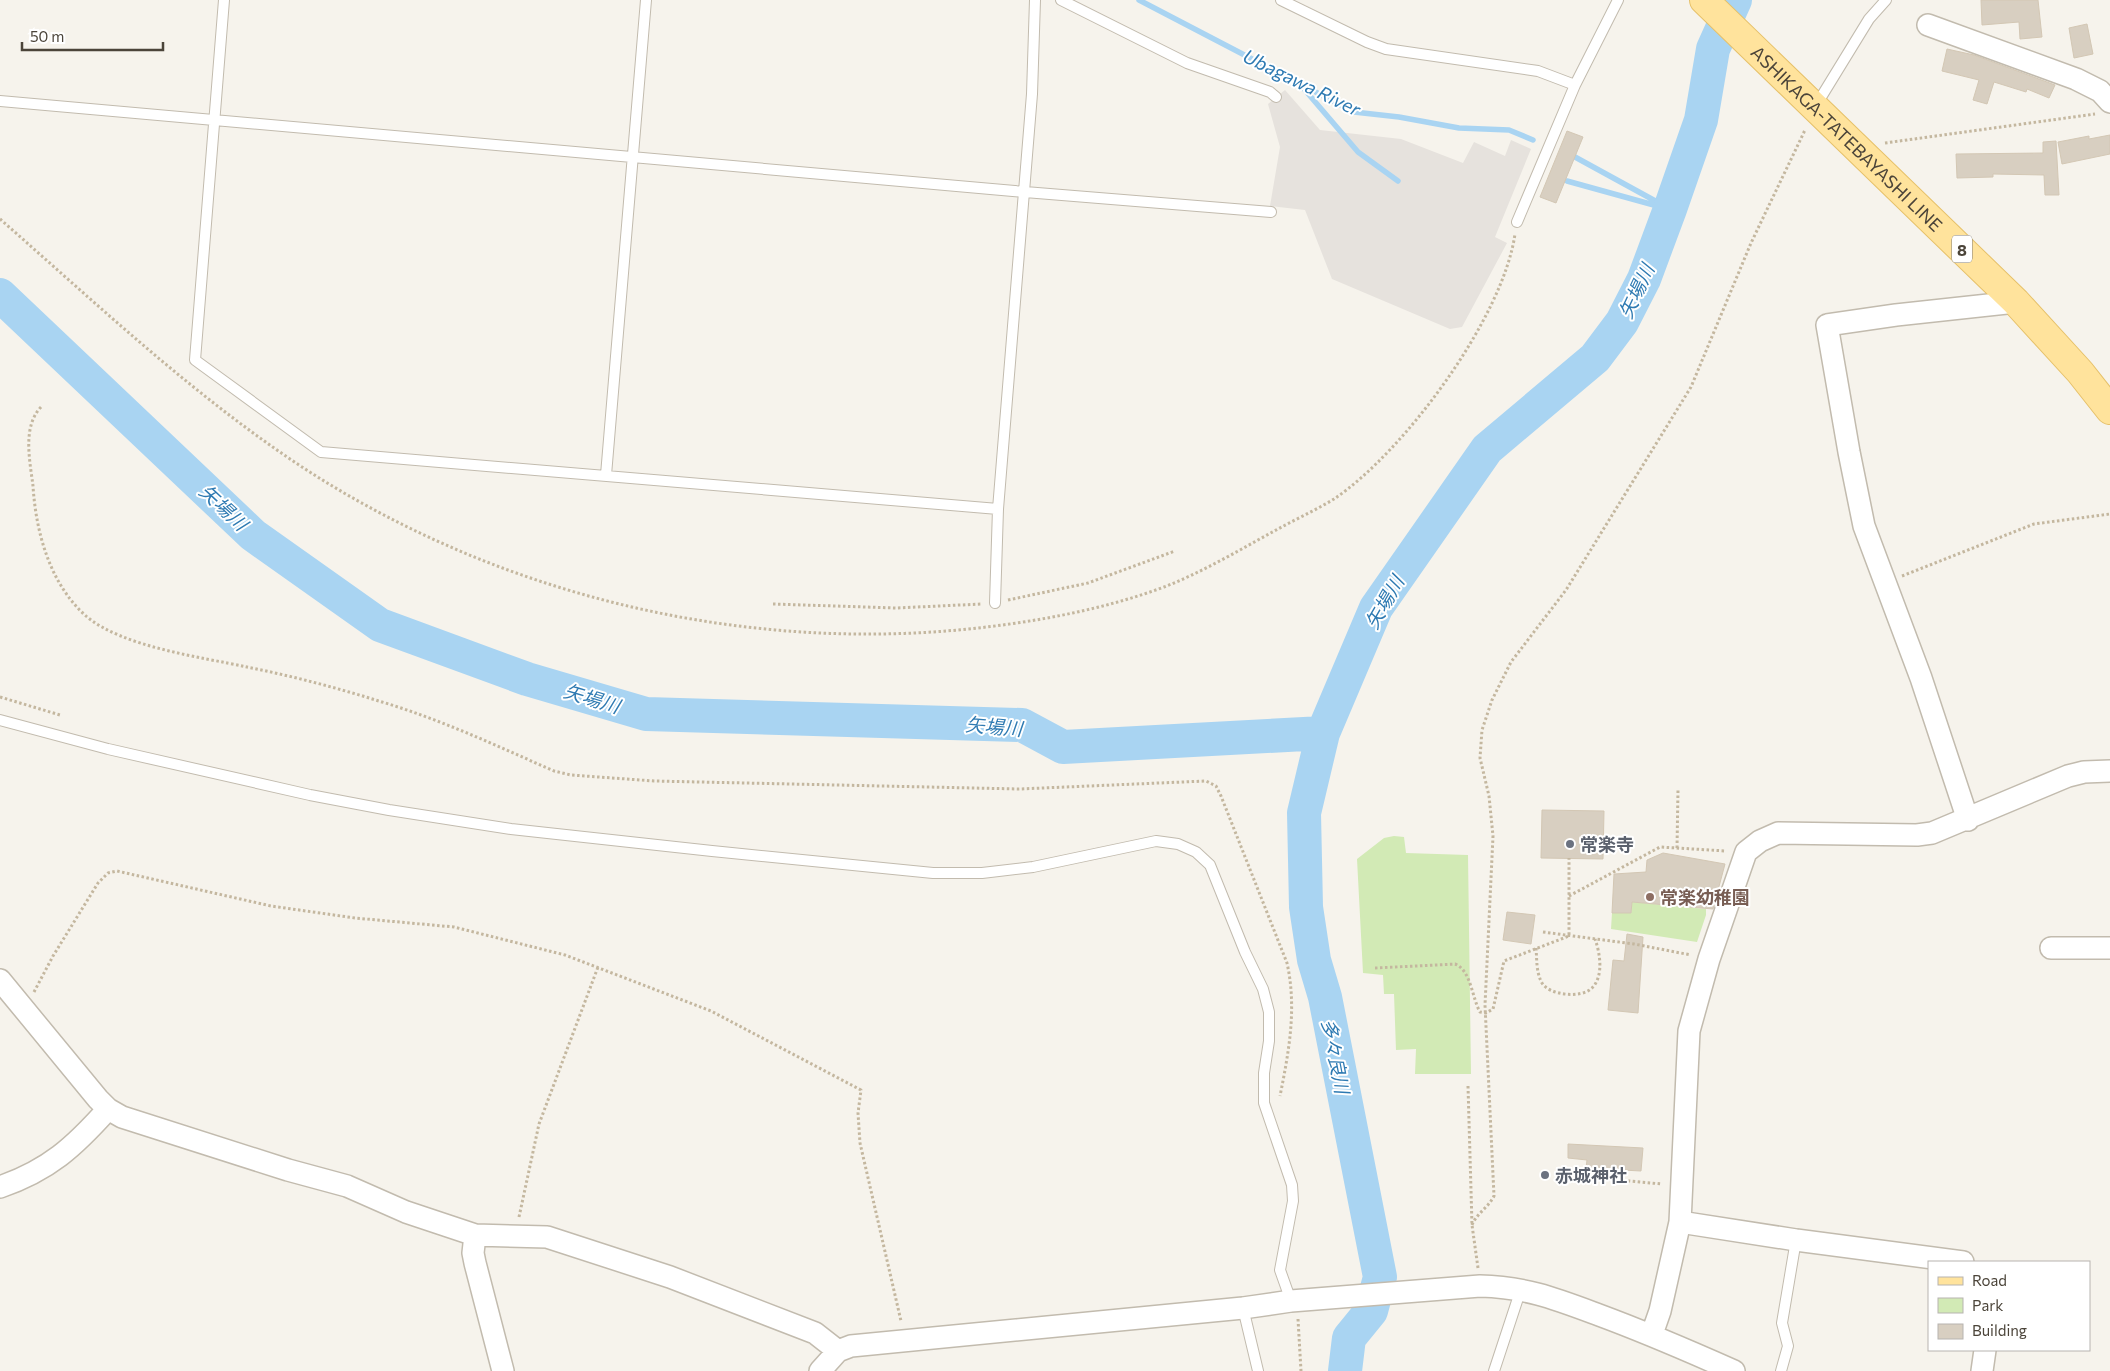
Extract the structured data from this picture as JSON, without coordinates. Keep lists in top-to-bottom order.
{
  "streets": {
    "main road": ["ASHIKAGA-TATEBAYASHI LINE", "8"]
  },
  "water": ["Ubagawa River", "矢場川", "多々良川"],
  "places": ["常楽寺", "常楽幼稚園", "赤城神社"],
  "legend": ["Road", "Park", "Building"],
  "scale_bar": "50 m"
}
